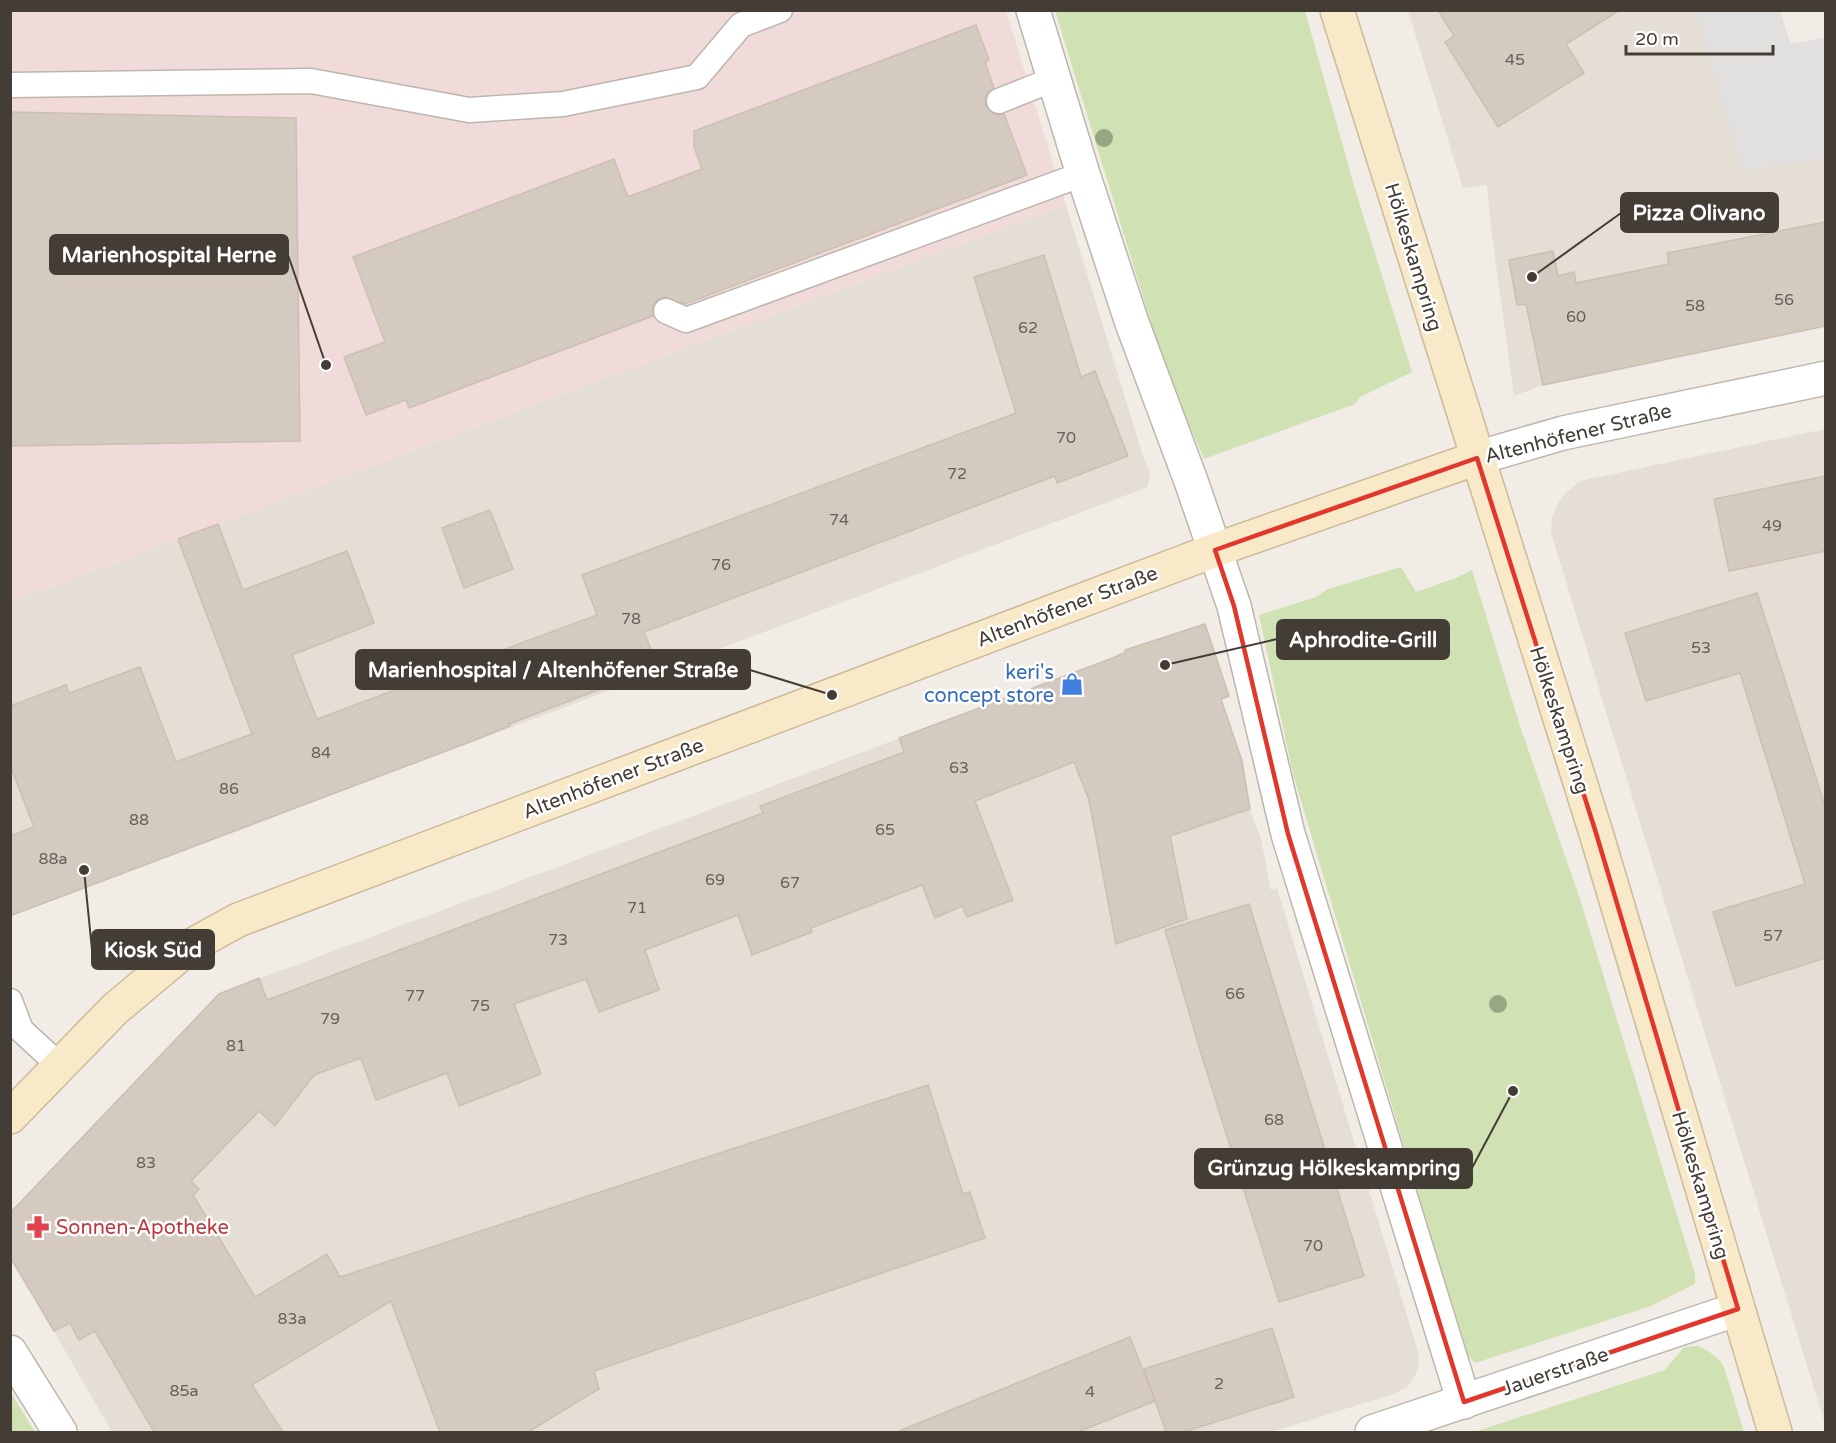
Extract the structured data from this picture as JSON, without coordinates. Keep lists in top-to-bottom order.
{
  "streets": {
    "street": ["Hölkeskampring", "Altenhöfener Straße", "Jauerstraße"]
  },
  "crossings": [
    ["Hölkeskampring", "Altenhöfener Straße"],
    ["Hölkeskampring", "Jauerstraße"]
  ],
  "places": {
    "other": [
      "Pizza Olivano",
      "Marienhospital Herne",
      "Aphrodite-Grill",
      "Marienhospital / Altenhöfener Straße",
      "Kiosk Süd",
      "Grünzug Hölkeskampring"
    ],
    "shop": ["keri's concept store"],
    "pharmacy": ["Sonnen-Apotheke"]
  },
  "house_numbers": [
    "45",
    "56",
    "58",
    "60",
    "62",
    "70",
    "72",
    "74",
    "49",
    "76",
    "78",
    "53",
    "84",
    "63",
    "86",
    "88",
    "65",
    "88a",
    "69",
    "67",
    "71",
    "57",
    "73",
    "66",
    "77",
    "75",
    "79",
    "81",
    "68",
    "83",
    "70",
    "83a",
    "2",
    "85a",
    "4"
  ],
  "scale_bar": "20 m"
}
